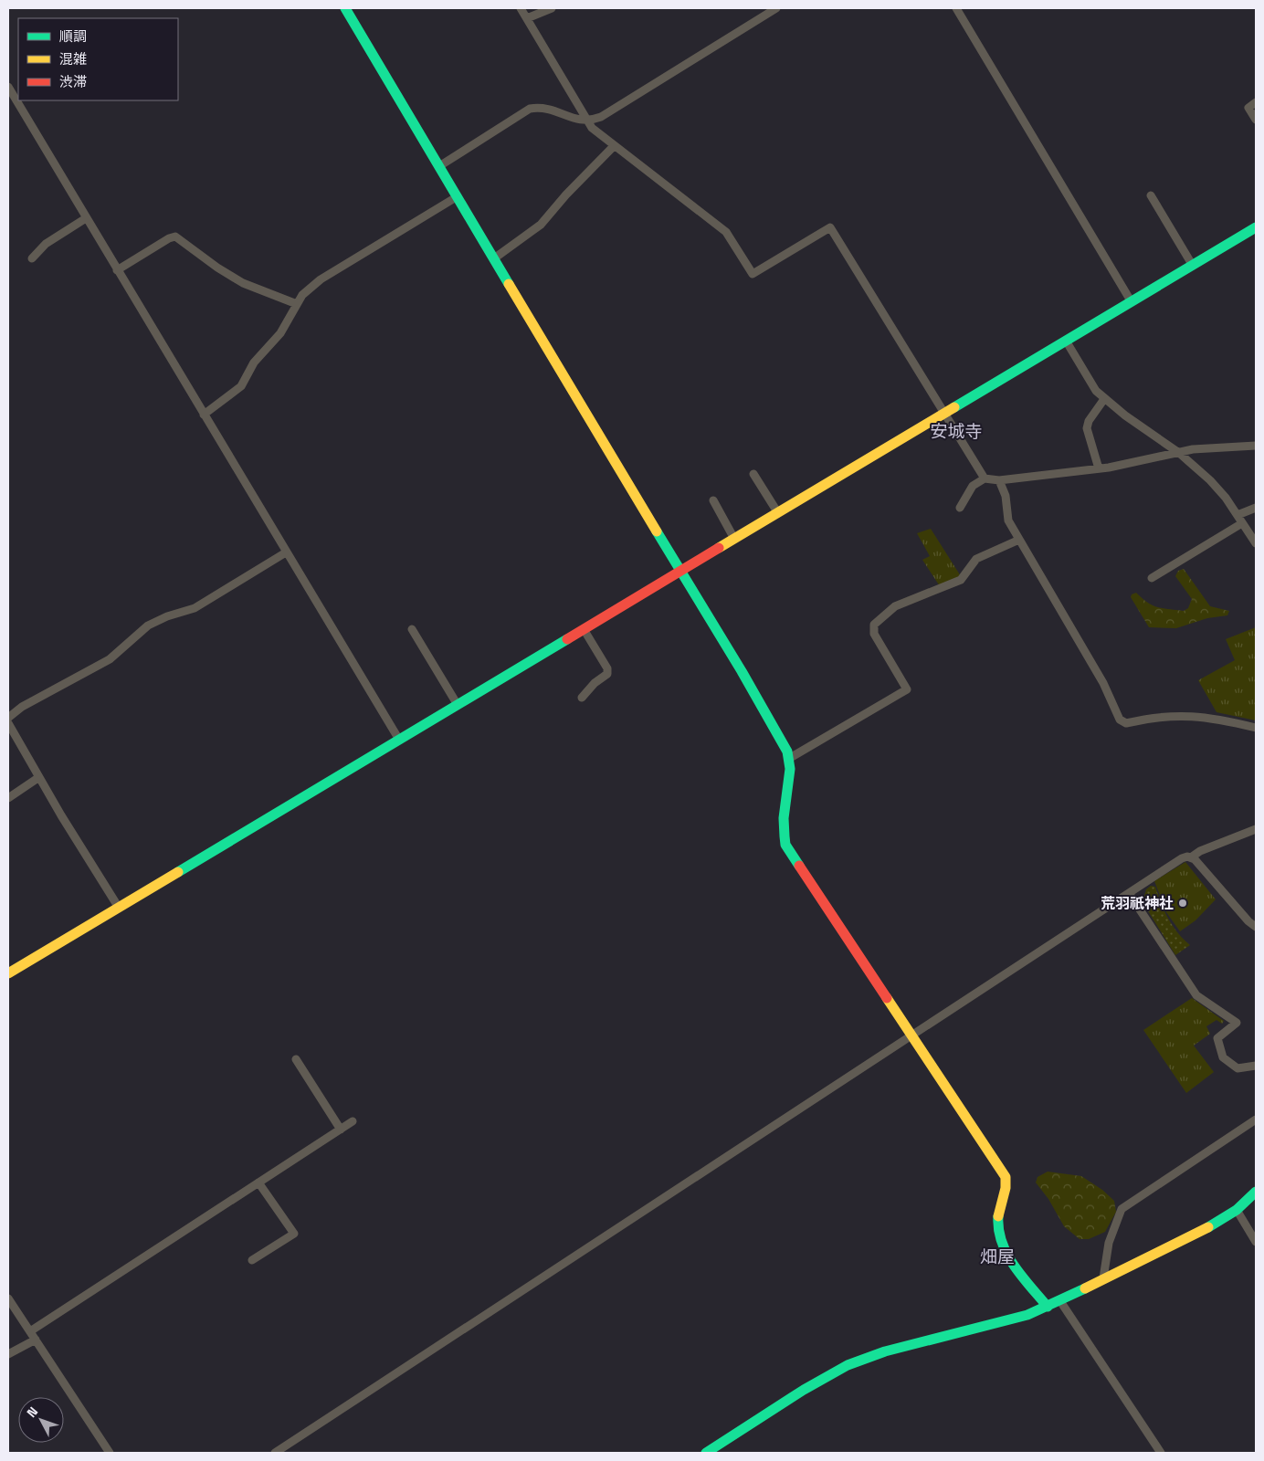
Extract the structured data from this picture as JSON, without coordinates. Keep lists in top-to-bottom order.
{
  "districts": ["安城寺", "畑屋"],
  "places": ["荒羽祇神社"],
  "legend": ["順調", "混雑", "渋滞"],
  "north": "top left"
}
